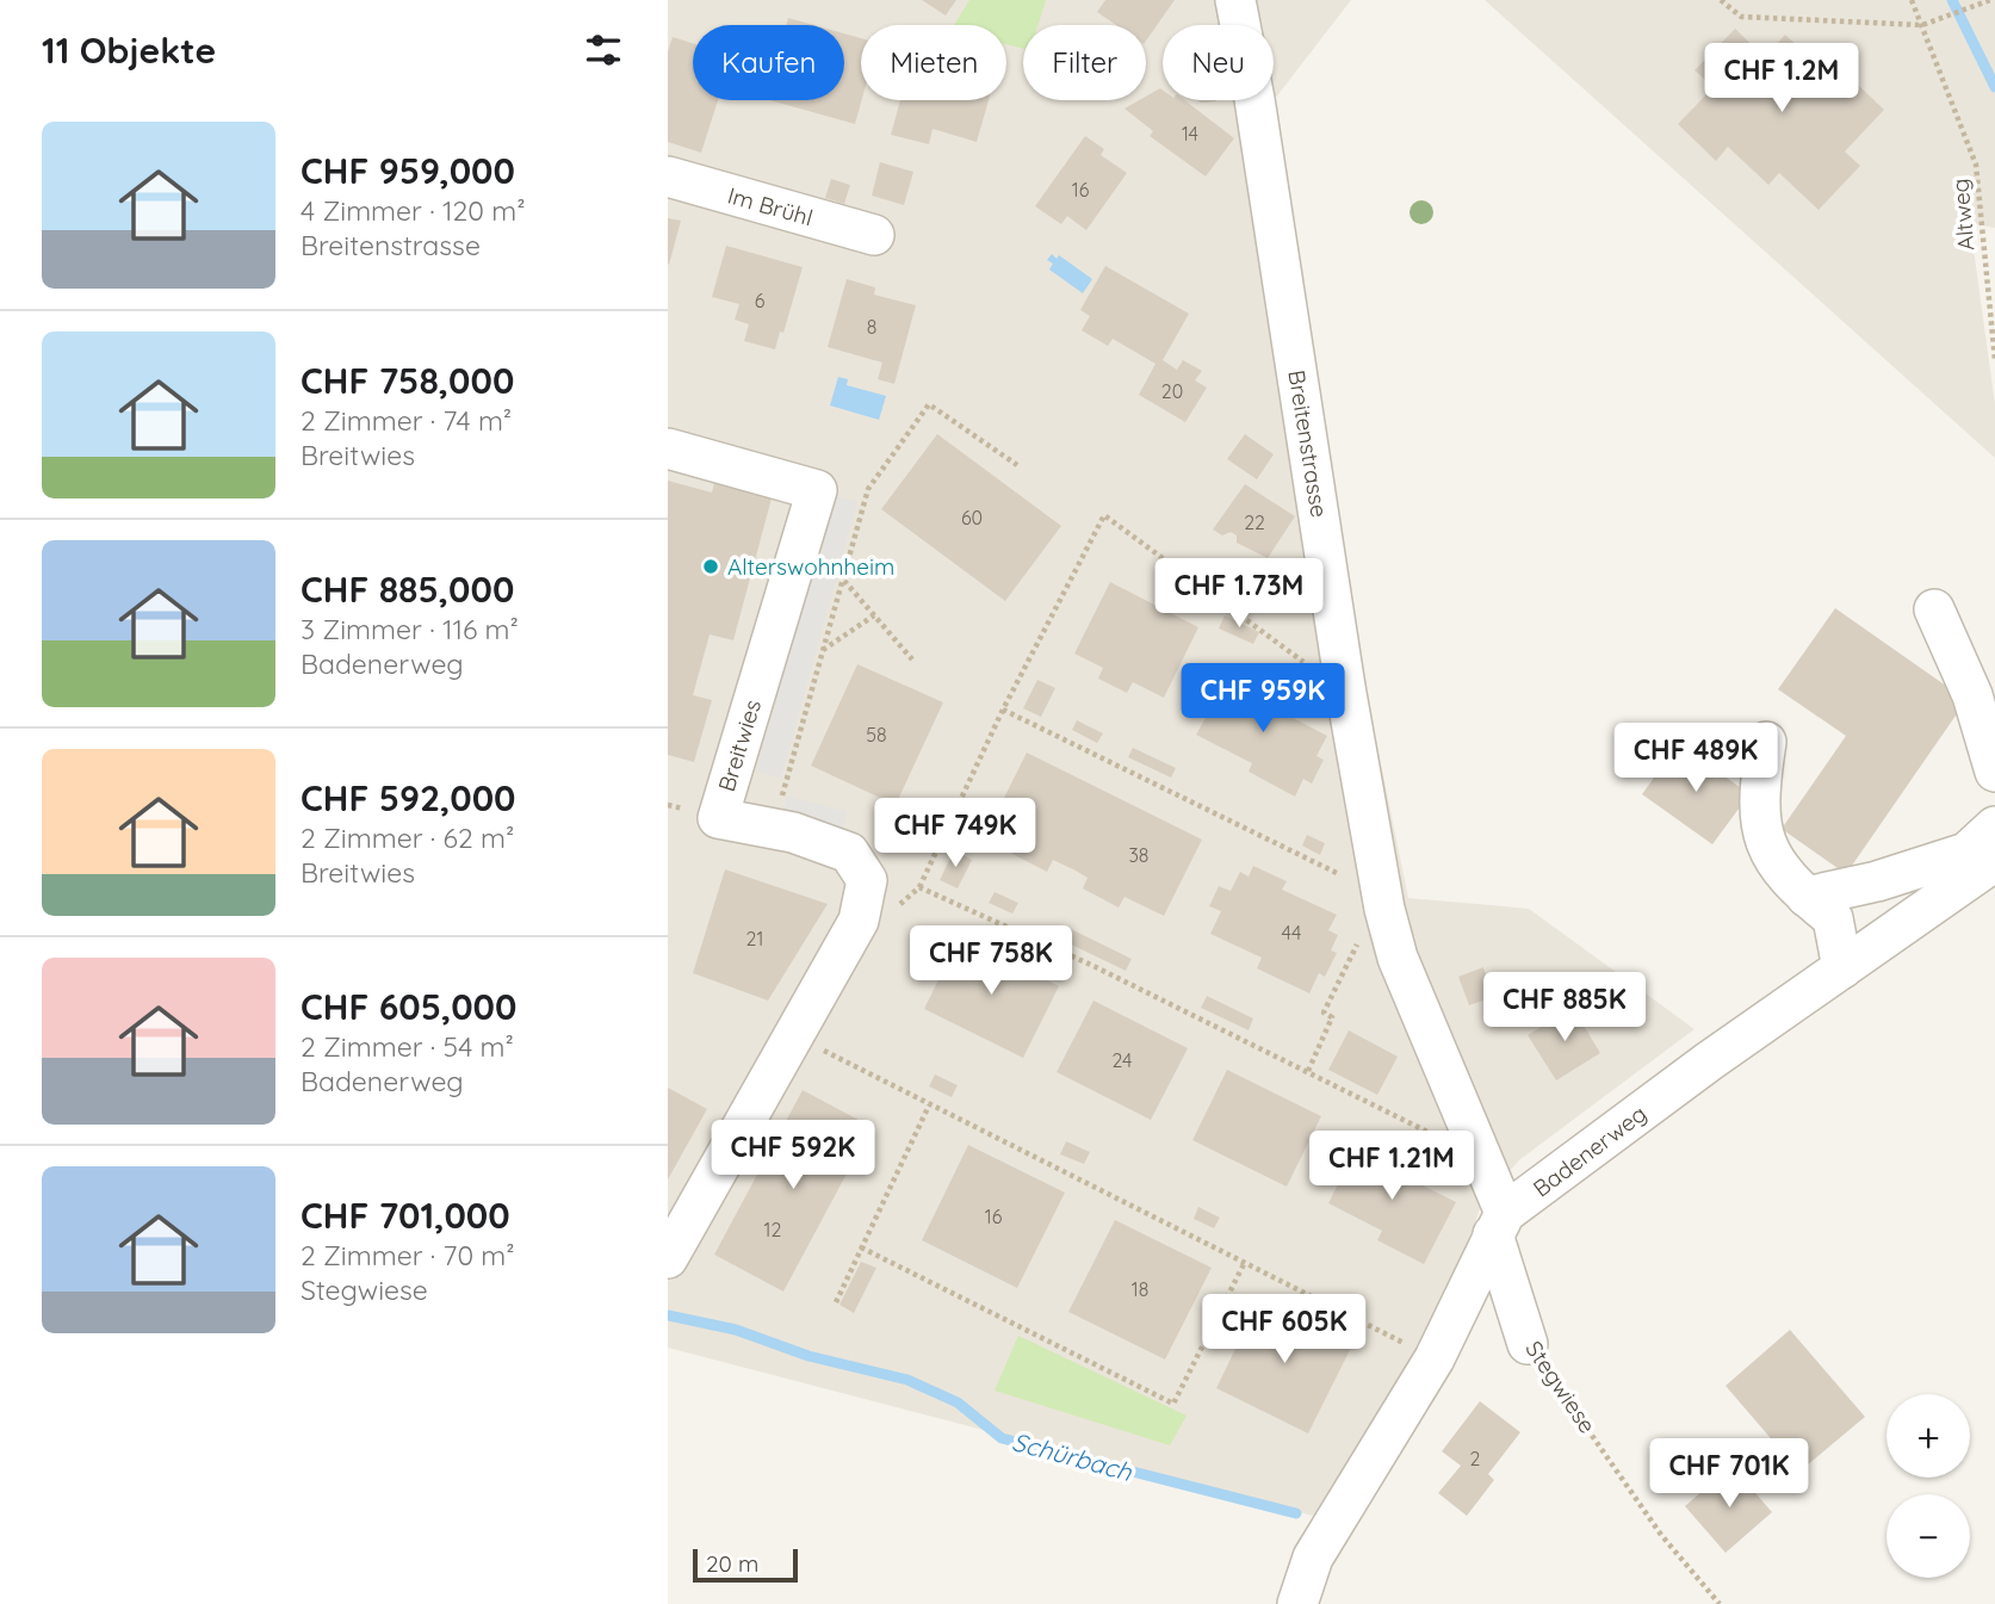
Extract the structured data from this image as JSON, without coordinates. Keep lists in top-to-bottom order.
{
  "streets": {
    "street": [
      "Im Brühl",
      "Breitenstrasse",
      "Breitwies",
      "Badenerweg",
      "Stegwiese"
    ],
    "path": ["Altweg"]
  },
  "crossings": [
    ["Breitenstrasse", "Badenerweg"],
    ["Breitenstrasse", "Stegwiese"],
    ["Badenerweg", "Stegwiese"]
  ],
  "water": ["Schürbach"],
  "places": ["Alterswohnheim"],
  "house_numbers": [
    "14",
    "16",
    "6",
    "8",
    "20",
    "60",
    "22",
    "58",
    "38",
    "44",
    "21",
    "24",
    "16",
    "12",
    "18",
    "2"
  ],
  "scale_bar": "20 m",
  "page": {
    "heading": "11 Objekte",
    "chip": [
      "Kaufen",
      "Mieten",
      "Filter",
      "Neu"
    ],
    "price": [
      "CHF 1.2M",
      "CHF 1.73M",
      "CHF 959K",
      "CHF 489K",
      "CHF 749K",
      "CHF 758K",
      "CHF 885K",
      "CHF 592K",
      "CHF 1.21M",
      "CHF 605K",
      "CHF 701K"
    ],
    "list": [
      {
        "name": "CHF 959,000",
        "note": "4 Zimmer · 120 m² · Breitenstrasse"
      },
      {
        "name": "CHF 758,000",
        "note": "2 Zimmer · 74 m² · Breitwies"
      },
      {
        "name": "CHF 885,000",
        "note": "3 Zimmer · 116 m² · Badenerweg"
      },
      {
        "name": "CHF 592,000",
        "note": "2 Zimmer · 62 m² · Breitwies"
      },
      {
        "name": "CHF 605,000",
        "note": "2 Zimmer · 54 m² · Badenerweg"
      },
      {
        "name": "CHF 701,000",
        "note": "2 Zimmer · 70 m² · Stegwiese"
      }
    ],
    "map_buttons": ["+", "−"],
    "scale": "20 m"
  }
}
